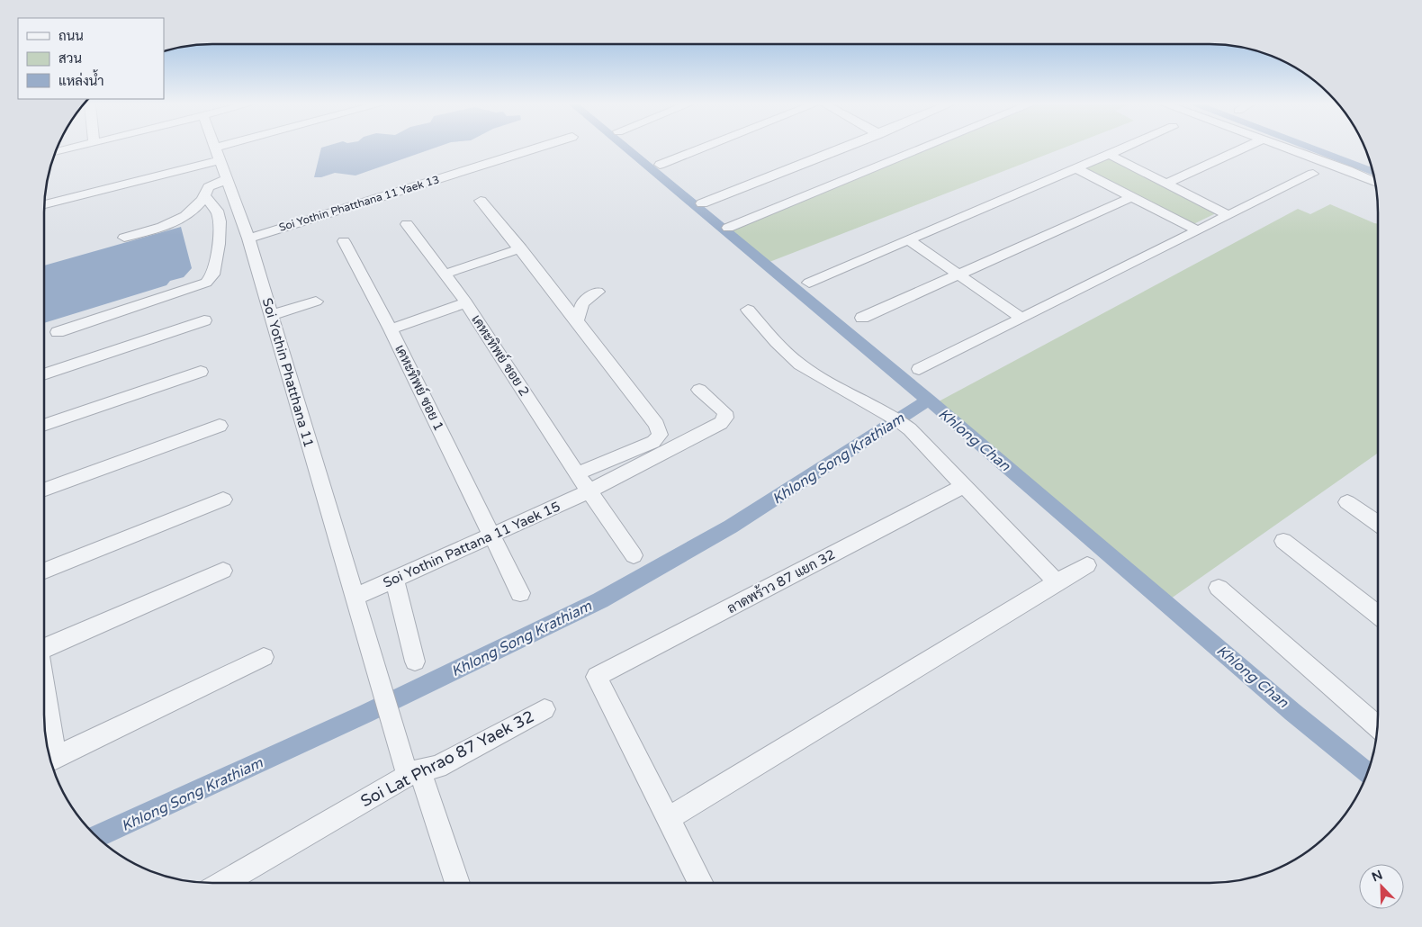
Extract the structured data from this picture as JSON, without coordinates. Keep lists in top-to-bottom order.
{
  "streets": {
    "street": [
      "Soi Yothin Phatthana 11 Yaek 13",
      "เคหะทิพย์ ซอย 2",
      "Soi Yothin Phatthana 11",
      "เคหะทิพย์ ซอย 1",
      "Soi Yothin Pattana 11 Yaek 15",
      "ลาดพร้าว 87 แยก 32",
      "Soi Lat Phrao 87 Yaek 32"
    ]
  },
  "crossings": [
    ["Soi Yothin Phatthana 11 Yaek 13", "Soi Yothin Phatthana 11"],
    ["เคหะทิพย์ ซอย 2", "Soi Yothin Pattana 11 Yaek 15"],
    ["Soi Yothin Phatthana 11", "Soi Yothin Pattana 11 Yaek 15"],
    ["Soi Yothin Phatthana 11", "Soi Lat Phrao 87 Yaek 32"],
    ["เคหะทิพย์ ซอย 1", "Soi Yothin Pattana 11 Yaek 15"]
  ],
  "water": ["Khlong Chan", "Khlong Song Krathiam"],
  "legend": ["ถนน", "สวน", "แหล่งน้ำ"],
  "north": "top left"
}
